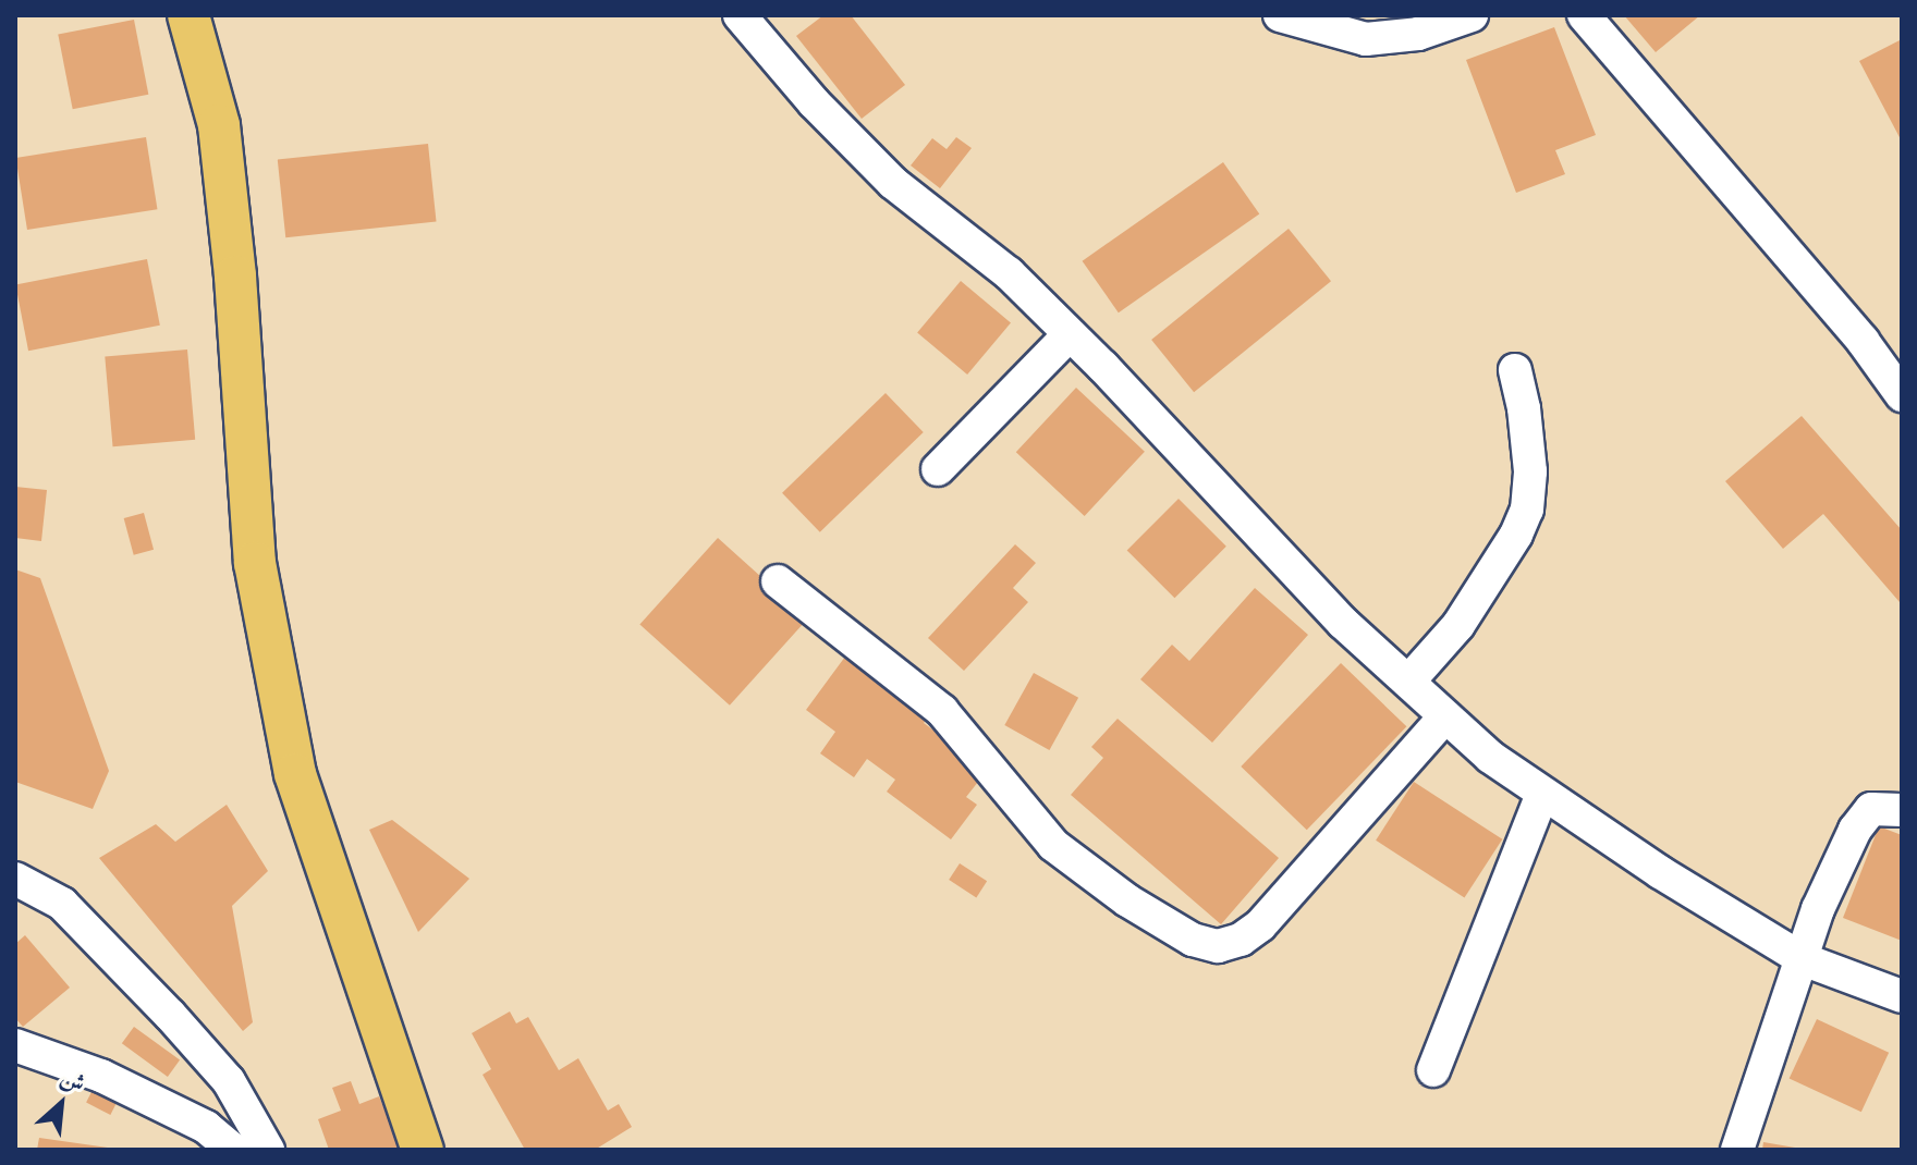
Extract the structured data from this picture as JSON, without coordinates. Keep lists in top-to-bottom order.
{
  "north": "top right"
}
